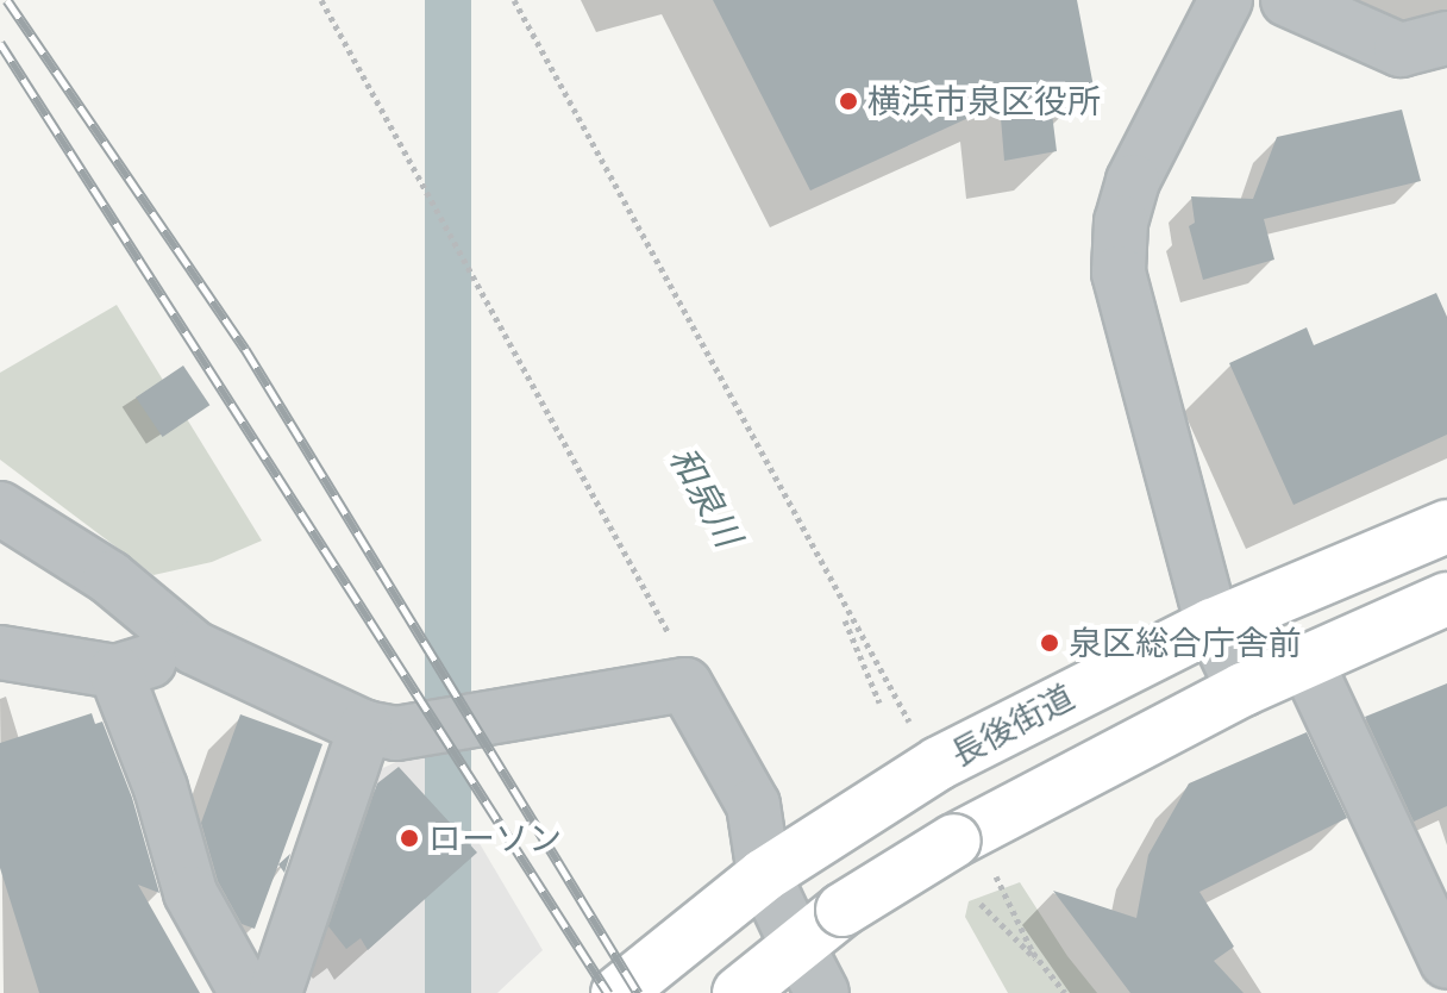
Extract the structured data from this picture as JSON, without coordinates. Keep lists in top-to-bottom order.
{
  "streets": {
    "main road": ["長後街道"]
  },
  "water": ["和泉川"],
  "places": ["横浜市泉区役所", "泉区総合庁舎前", "ローソン"]
}
